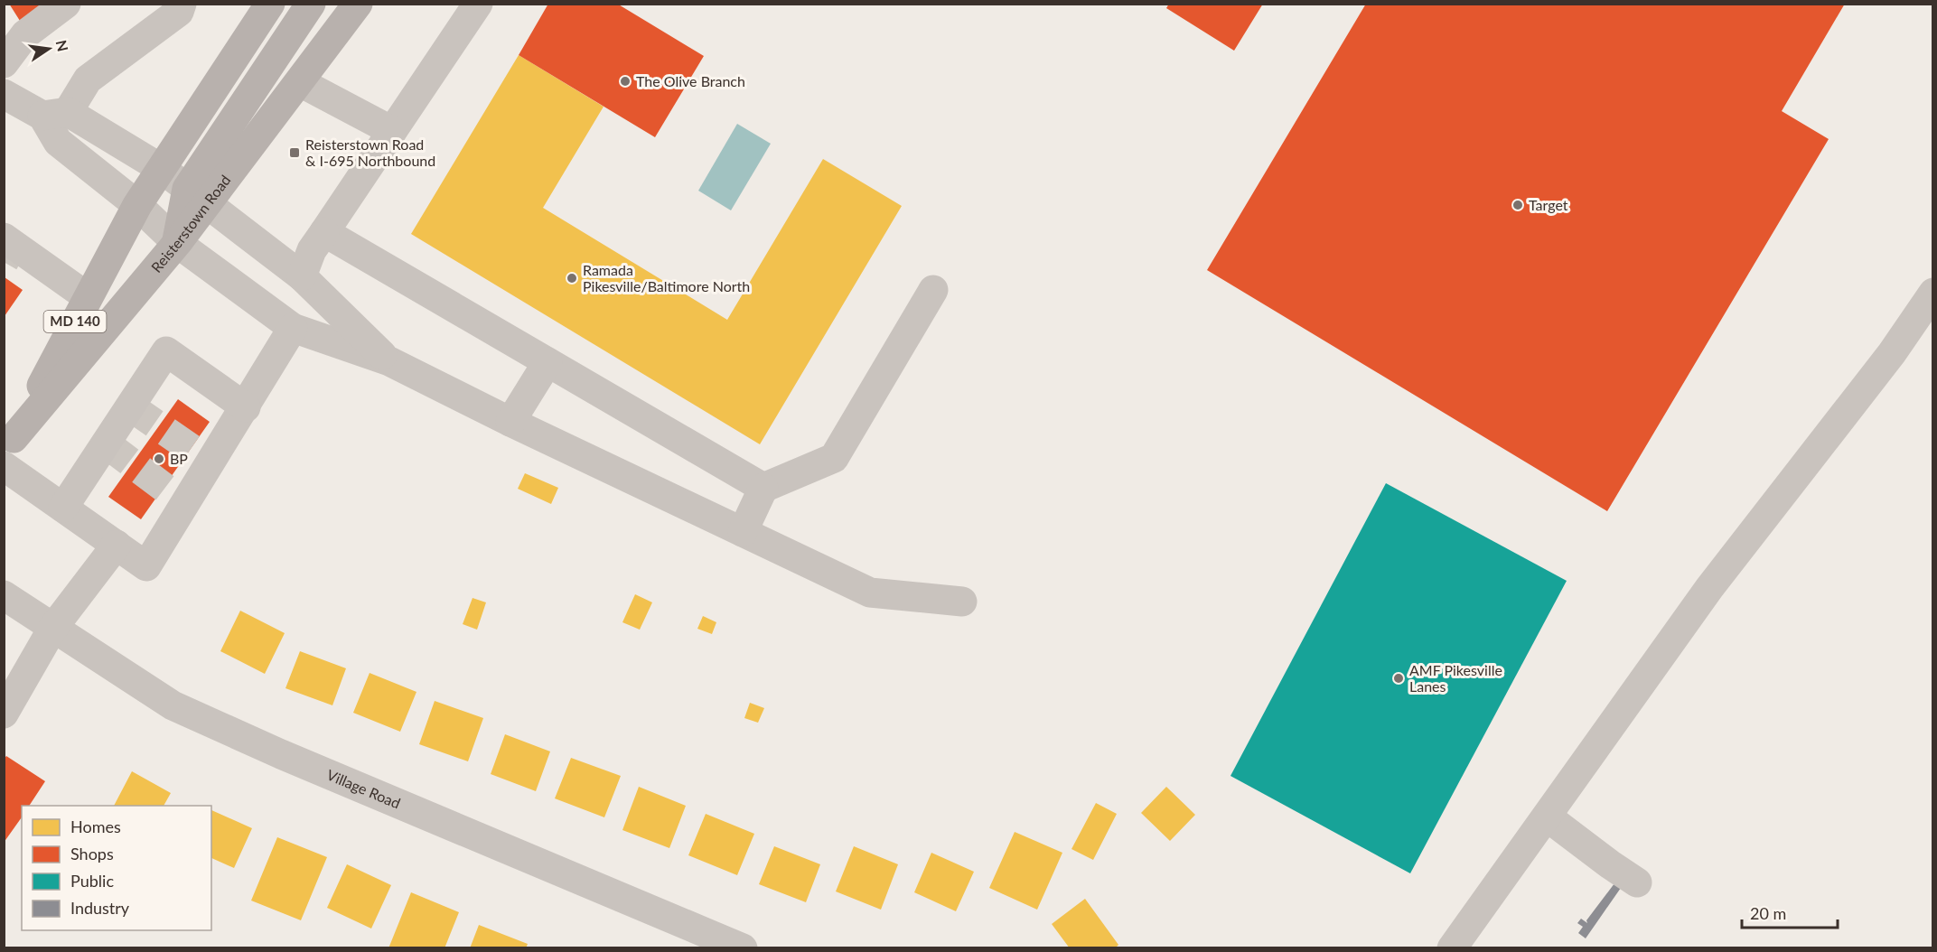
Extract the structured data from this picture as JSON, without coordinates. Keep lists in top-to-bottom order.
{
  "streets": {
    "main road": ["Reisterstown Road", "MD 140"],
    "street": ["Village Road"]
  },
  "places": {
    "other": [
      "The Olive Branch",
      "Target",
      "Ramada Pikesville/Baltimore North",
      "BP",
      "AMF Pikesville Lanes"
    ],
    "transit": ["Reisterstown Road & I-695 Northbound"]
  },
  "legend": [
    "Homes",
    "Shops",
    "Public",
    "Industry"
  ],
  "scale_bar": "20 m",
  "north": "right"
}
